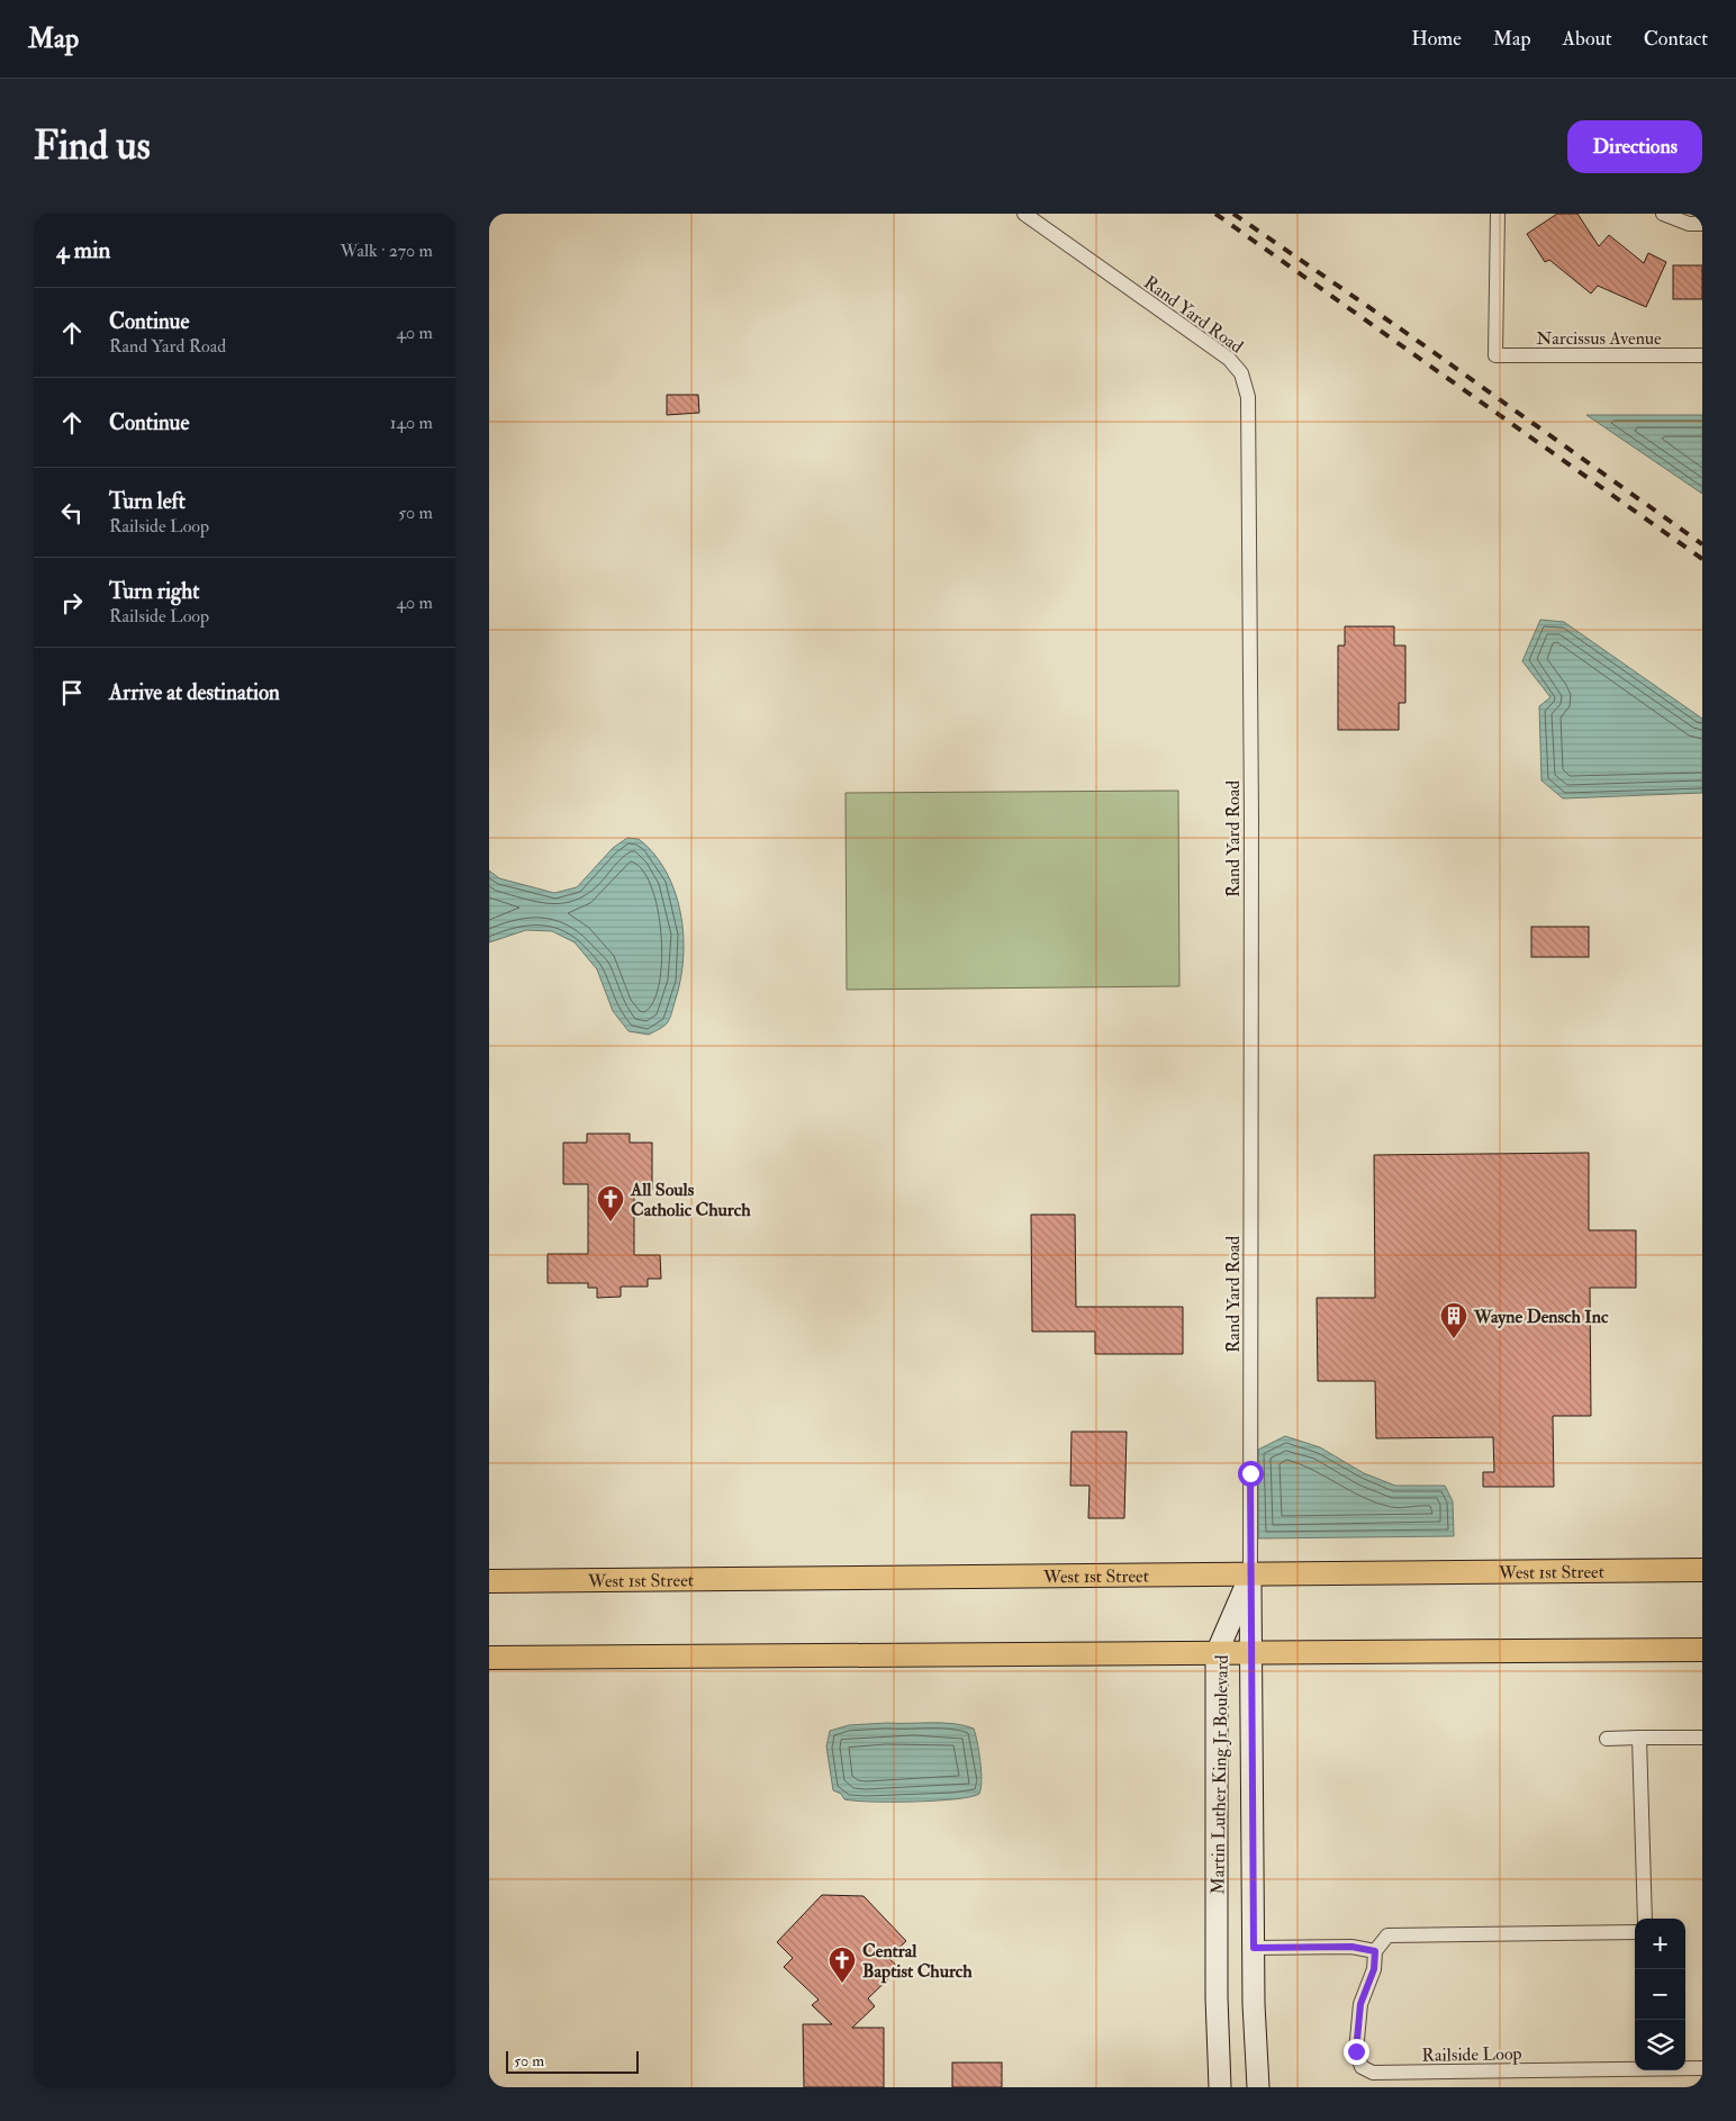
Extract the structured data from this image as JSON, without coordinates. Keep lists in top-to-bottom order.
{
  "streets": {
    "main road": ["West 1st Street", "Martin Luther King Jr Boulevard"],
    "street": ["Rand Yard Road", "Narcissus Avenue", "Railside Loop"]
  },
  "crossings": [
    ["Rand Yard Road", "West 1st Street"],
    ["Rand Yard Road", "Martin Luther King Jr Boulevard"],
    ["West 1st Street", "Martin Luther King Jr Boulevard"]
  ],
  "places": {
    "church": ["All Souls Catholic Church", "Central Baptist Church"],
    "building": ["Wayne Densch Inc"]
  },
  "scale_bar": "50 m",
  "page": {
    "header": "Map",
    "nav": [
      "Home",
      "Map",
      "About",
      "Contact"
    ],
    "buttons": "Directions",
    "title": "Find us",
    "heading": ["4 min", "Walk · 270 m"],
    "list": [
      ["Continue", "Rand Yard Road", "40 m"],
      ["Continue", "140 m"],
      ["Turn left", "Railside Loop", "50 m"],
      ["Turn right", "Railside Loop", "40 m"],
      "Arrive at destination"
    ],
    "map_buttons": ["+", "−"],
    "scale": "50 m"
  }
}
